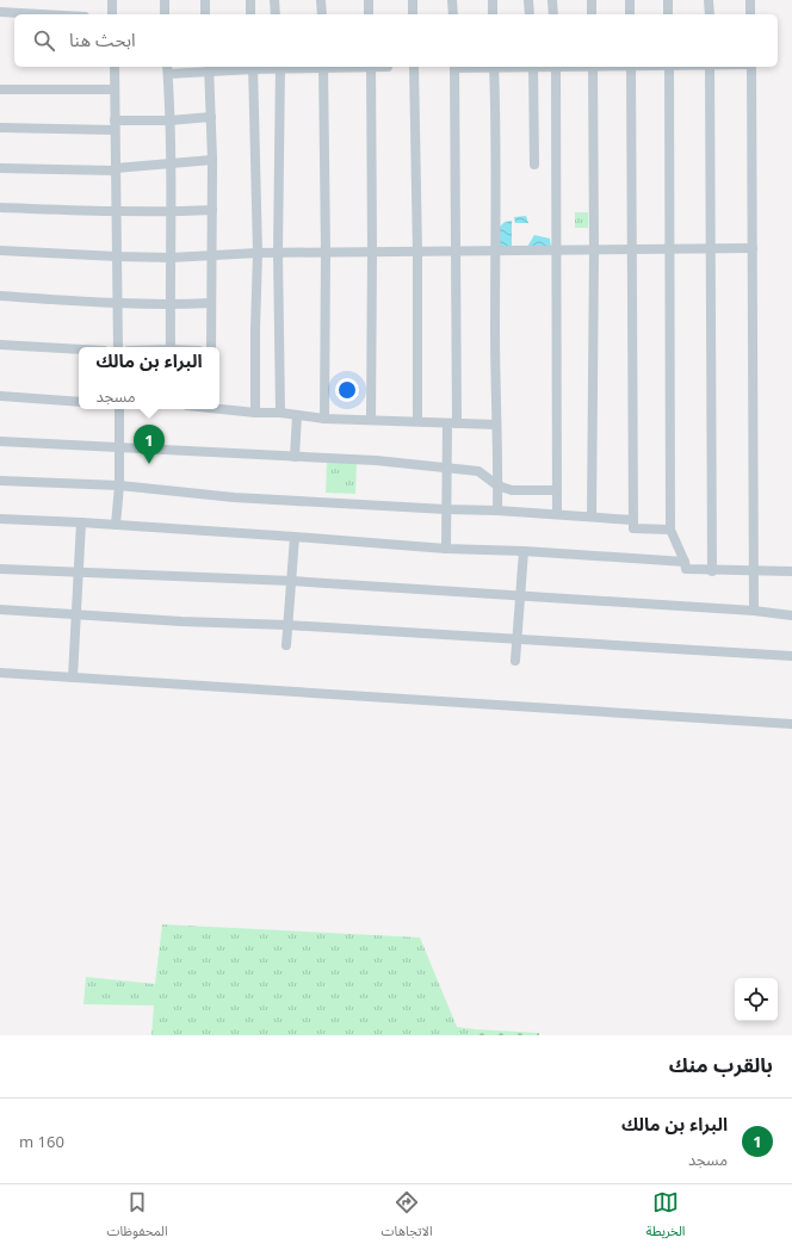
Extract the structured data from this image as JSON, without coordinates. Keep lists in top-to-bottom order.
{
  "page": {
    "search": "ابحث هنا",
    "popup": ["البراء بن مالك", "مسجد"],
    "pins": "1",
    "heading": "بالقرب منك",
    "list": [
      {
        "mark": "1",
        "name": "البراء بن مالك",
        "note": "مسجد",
        "value": "160 m"
      }
    ],
    "nav": ["الخريطة", "الاتجاهات", "المحفوظات"]
  }
}
